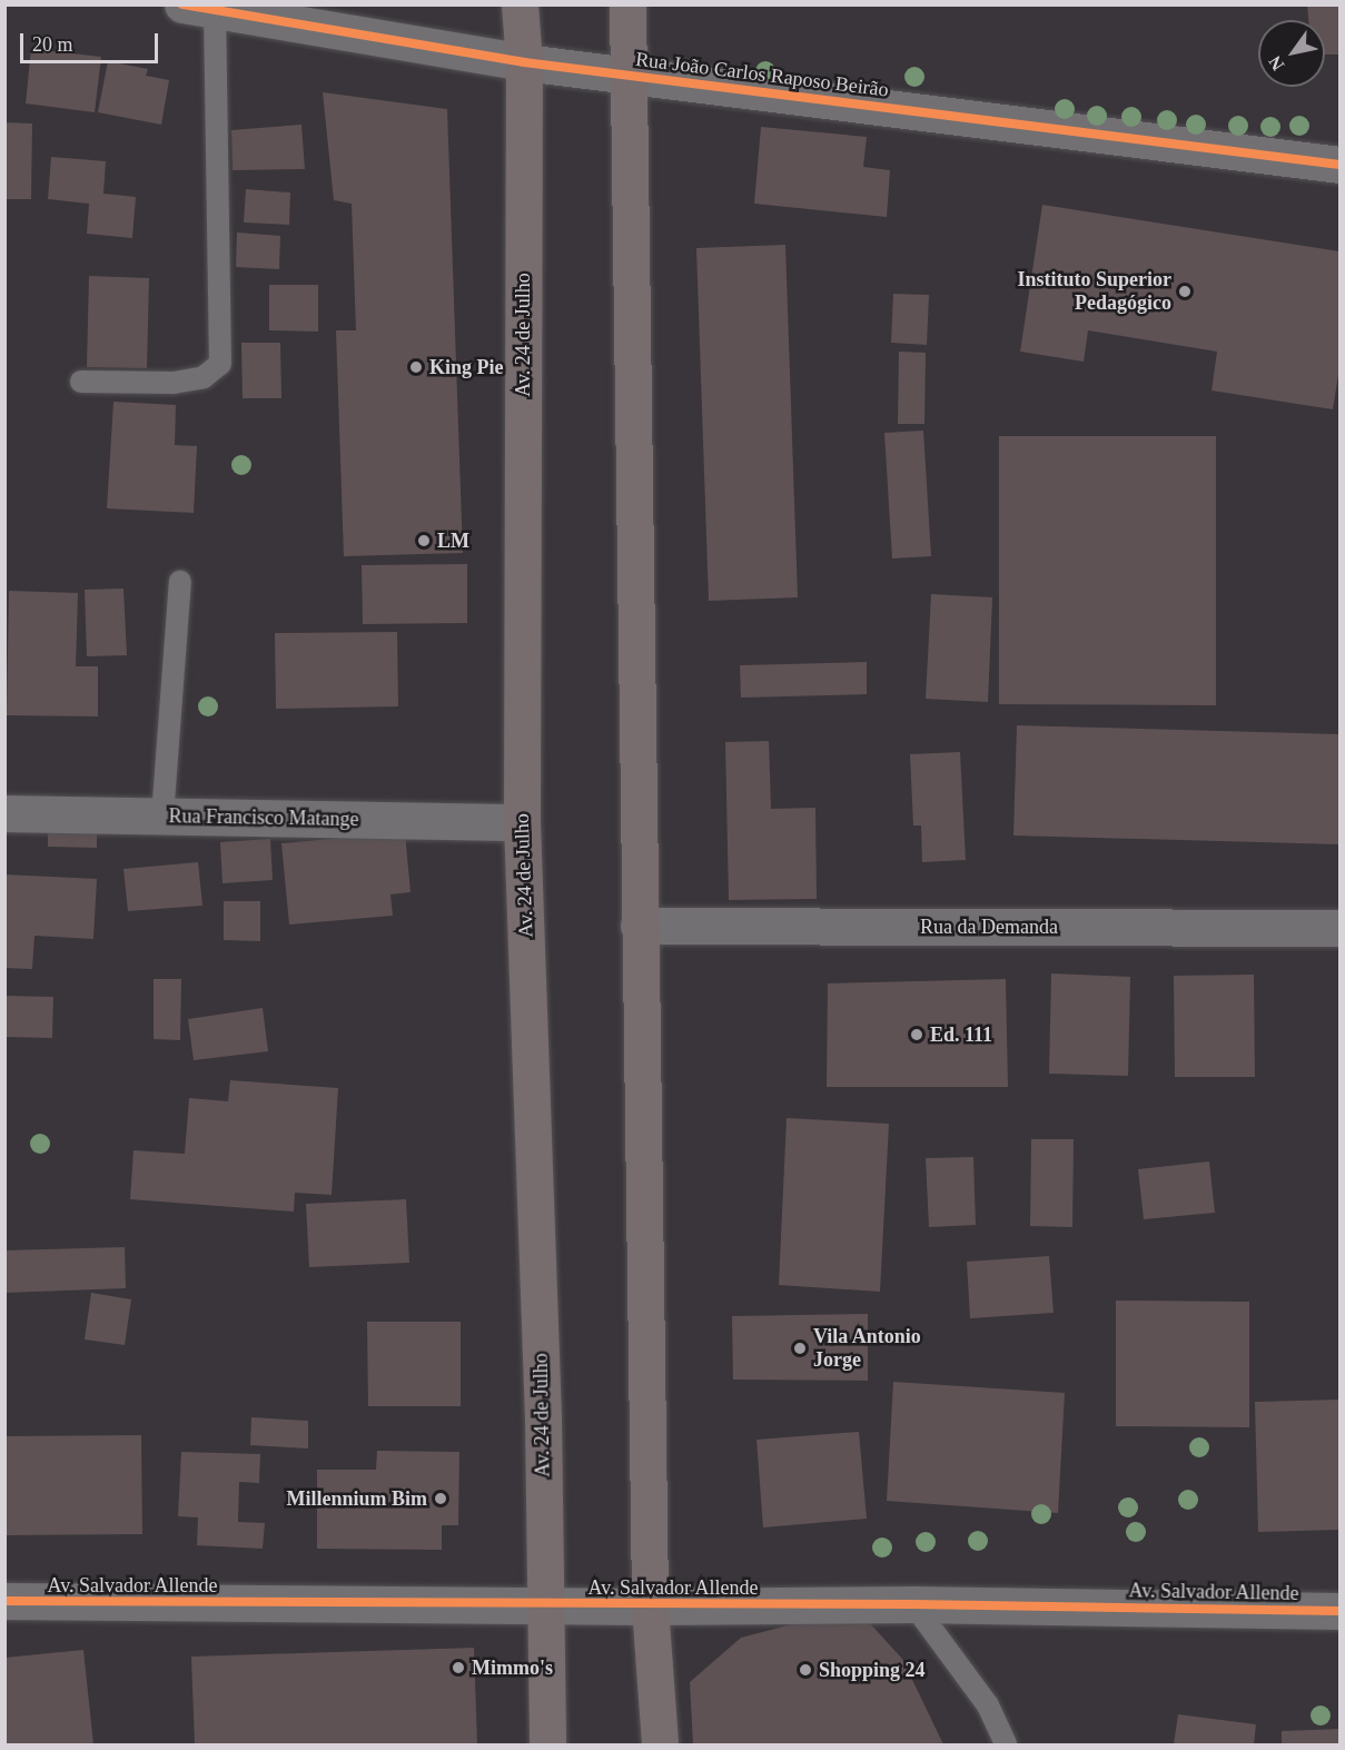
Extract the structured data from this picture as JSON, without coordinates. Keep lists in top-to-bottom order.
{
  "streets": {
    "main road": ["Av. 24 de Julho"],
    "street": [
      "Rua João Carlos Raposo Beirão",
      "Rua Francisco Matange",
      "Rua da Demanda",
      "Av. Salvador Allende"
    ]
  },
  "crossings": [
    ["Rua João Carlos Raposo Beirão", "Av. 24 de Julho"],
    ["Av. 24 de Julho", "Rua Francisco Matange"],
    ["Av. 24 de Julho", "Av. Salvador Allende"]
  ],
  "places": [
    "Instituto Superior Pedagógico",
    "King Pie",
    "LM",
    "Ed. 111",
    "Vila Antonio Jorge",
    "Millennium Bim",
    "Mimmo's",
    "Shopping 24"
  ],
  "scale_bar": "20 m",
  "north": "bottom left"
}
